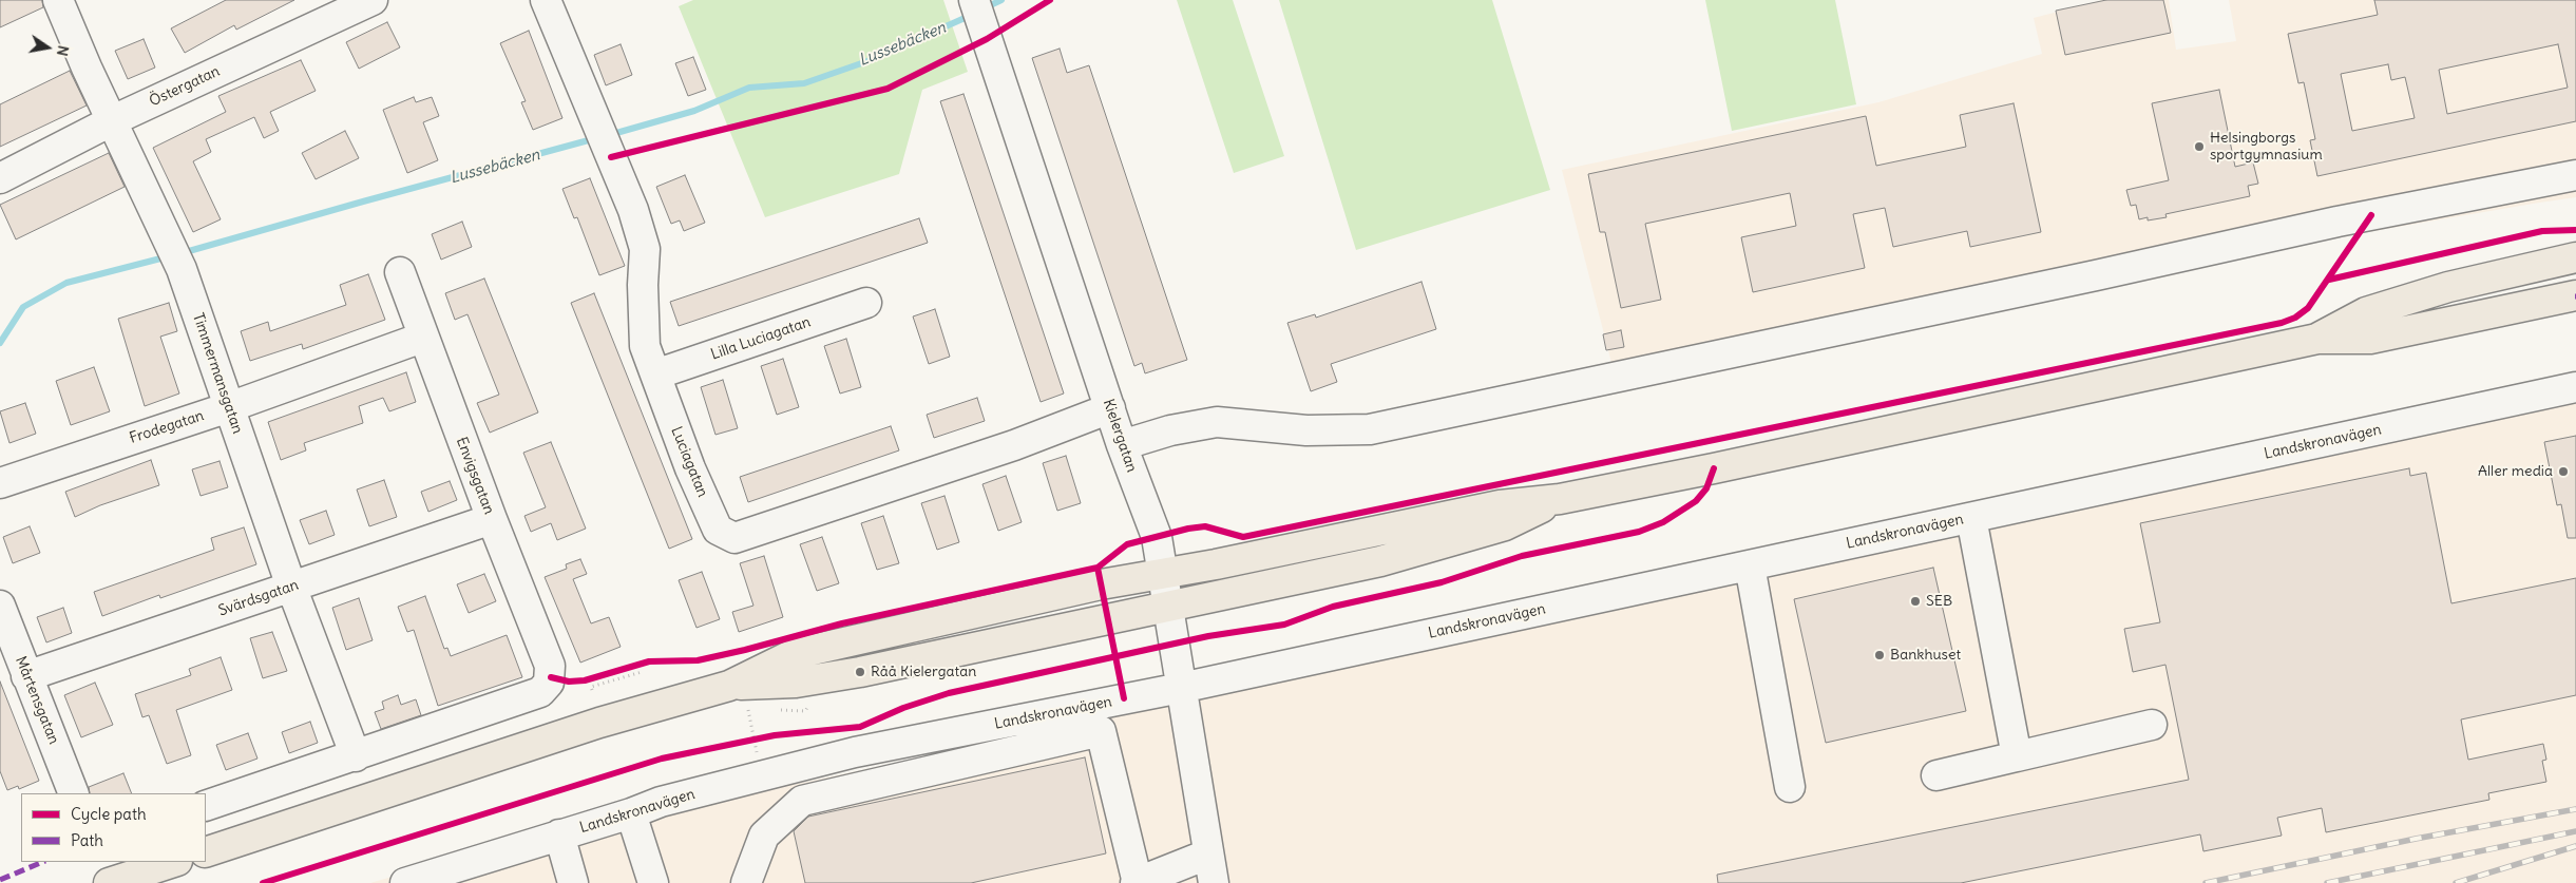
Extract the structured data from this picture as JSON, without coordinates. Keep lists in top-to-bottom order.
{
  "streets": {
    "street": [
      "Östergatan",
      "Lilla Luciagatan",
      "Timmermansgatan",
      "Frodegatan",
      "Kielergatan",
      "Landskronavägen",
      "Luciagatan",
      "Envigsgatan",
      "Svärdsgatan",
      "Mårtensgatan"
    ]
  },
  "crossings": [
    ["Östergatan", "Timmermansgatan"],
    ["Lilla Luciagatan", "Luciagatan"],
    ["Timmermansgatan", "Frodegatan"],
    ["Timmermansgatan", "Envigsgatan"],
    ["Timmermansgatan", "Svärdsgatan"],
    ["Frodegatan", "Envigsgatan"],
    ["Kielergatan", "Landskronavägen"],
    ["Kielergatan", "Luciagatan"],
    ["Envigsgatan", "Svärdsgatan"],
    ["Svärdsgatan", "Mårtensgatan"]
  ],
  "water": ["Lussebäcken"],
  "places": [
    "Helsingborgs sportgymnasium",
    "Aller media",
    "SEB",
    "Bankhuset",
    "Råå Kielergatan"
  ],
  "legend": ["Cycle path", "Path"],
  "north": "right"
}
